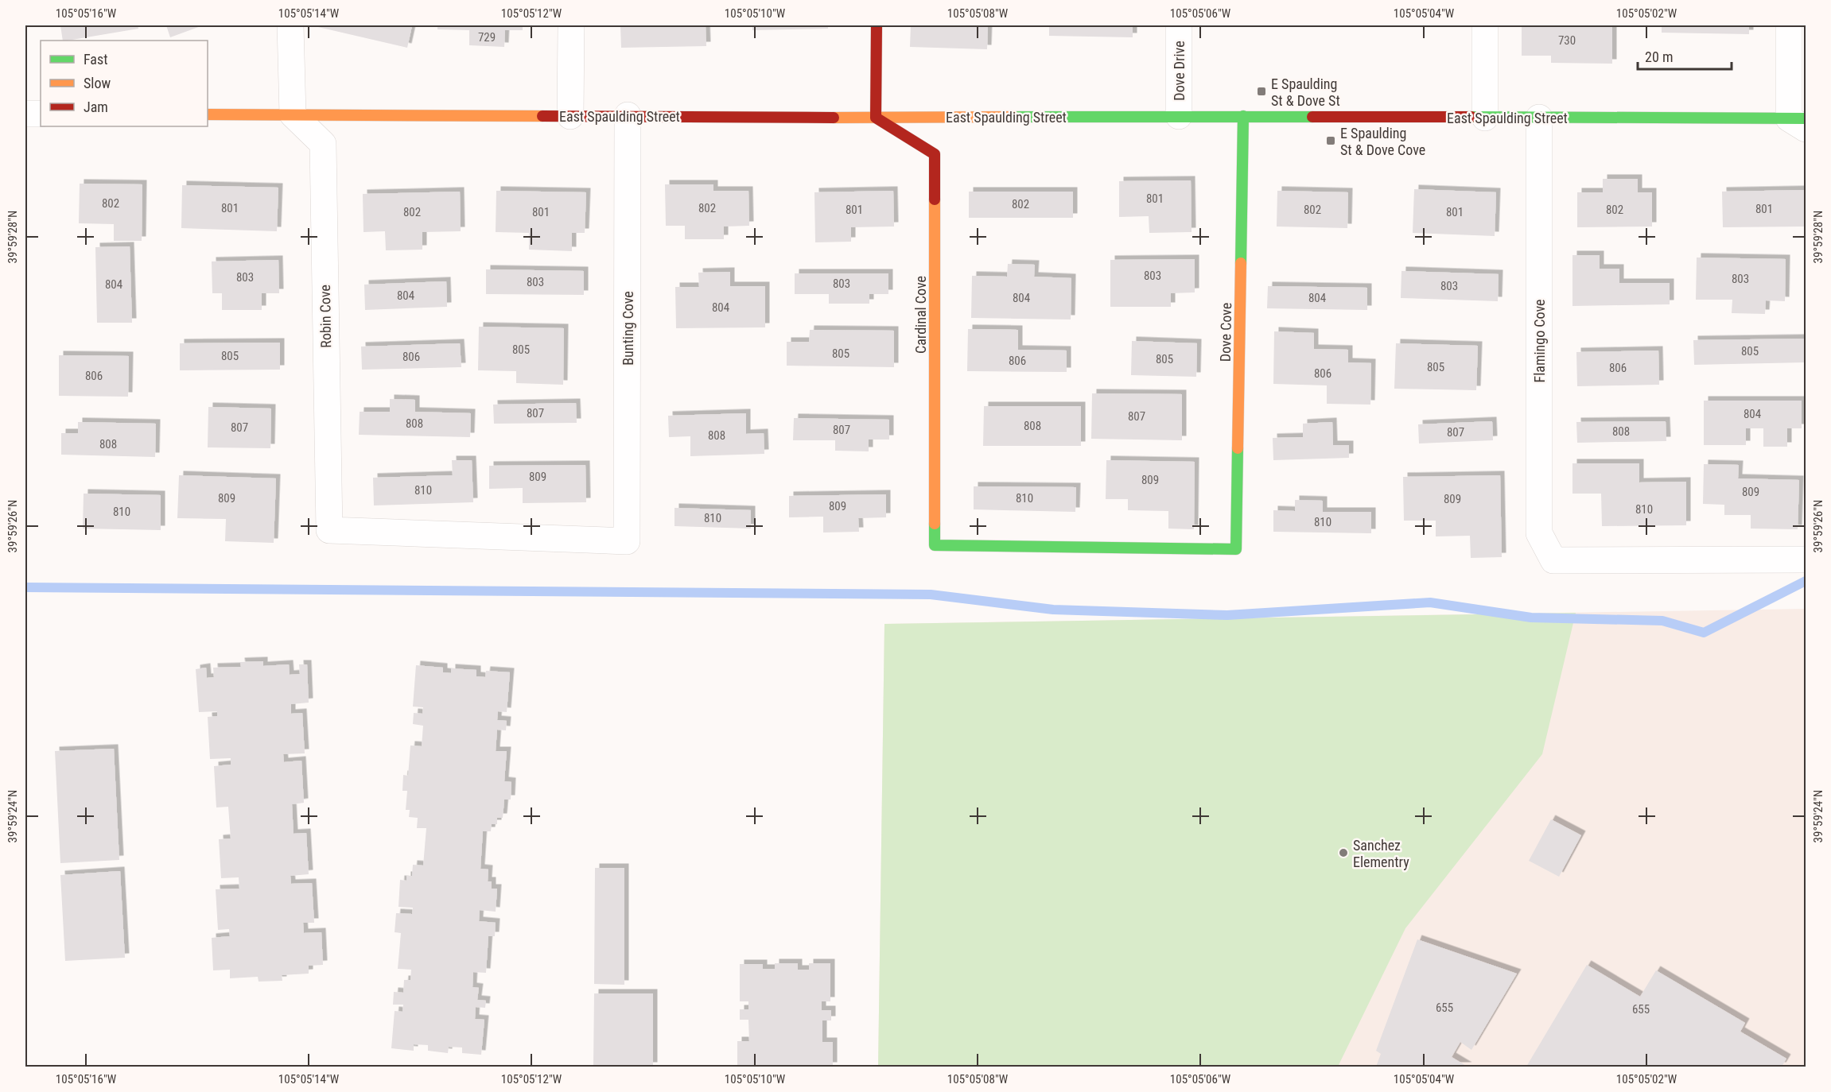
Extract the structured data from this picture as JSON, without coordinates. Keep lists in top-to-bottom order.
{
  "streets": {
    "street": [
      "Dove Drive",
      "East Spaulding Street",
      "Cardinal Cove",
      "Robin Cove",
      "Bunting Cove",
      "Dove Cove",
      "Flamingo Cove"
    ]
  },
  "crossings": [
    ["Dove Drive", "East Spaulding Street"],
    ["East Spaulding Street", "Cardinal Cove"],
    ["East Spaulding Street", "Robin Cove"],
    ["East Spaulding Street", "Bunting Cove"],
    ["East Spaulding Street", "Dove Cove"],
    ["East Spaulding Street", "Flamingo Cove"],
    ["Cardinal Cove", "Dove Cove"],
    ["Robin Cove", "Bunting Cove"]
  ],
  "places": {
    "transit": ["E Spaulding St & Dove St", "E Spaulding St & Dove Cove"],
    "other": ["Sanchez Elementry"]
  },
  "house_numbers": [
    "729",
    "730",
    "801",
    "802",
    "802",
    "801",
    "802",
    "801",
    "801",
    "802",
    "802",
    "802",
    "801",
    "801",
    "803",
    "803",
    "803",
    "803",
    "803",
    "804",
    "803",
    "804",
    "804",
    "804",
    "804",
    "805",
    "805",
    "805",
    "805",
    "806",
    "805",
    "806",
    "805",
    "806",
    "806",
    "806",
    "807",
    "804",
    "807",
    "808",
    "808",
    "807",
    "807",
    "808",
    "807",
    "808",
    "808",
    "809",
    "809",
    "810",
    "809",
    "809",
    "810",
    "809",
    "809",
    "810",
    "810",
    "810",
    "810",
    "655",
    "655"
  ],
  "legend": ["Fast", "Slow", "Jam"],
  "scale_bar": "20 m",
  "coordinates": [
    "105°05'16\"W",
    "105°05'14\"W",
    "105°05'12\"W",
    "105°05'10\"W",
    "105°05'08\"W",
    "105°05'06\"W",
    "105°05'04\"W",
    "105°05'02\"W",
    "39°59'28\"N",
    "39°59'26\"N",
    "39°59'24\"N"
  ]
}
